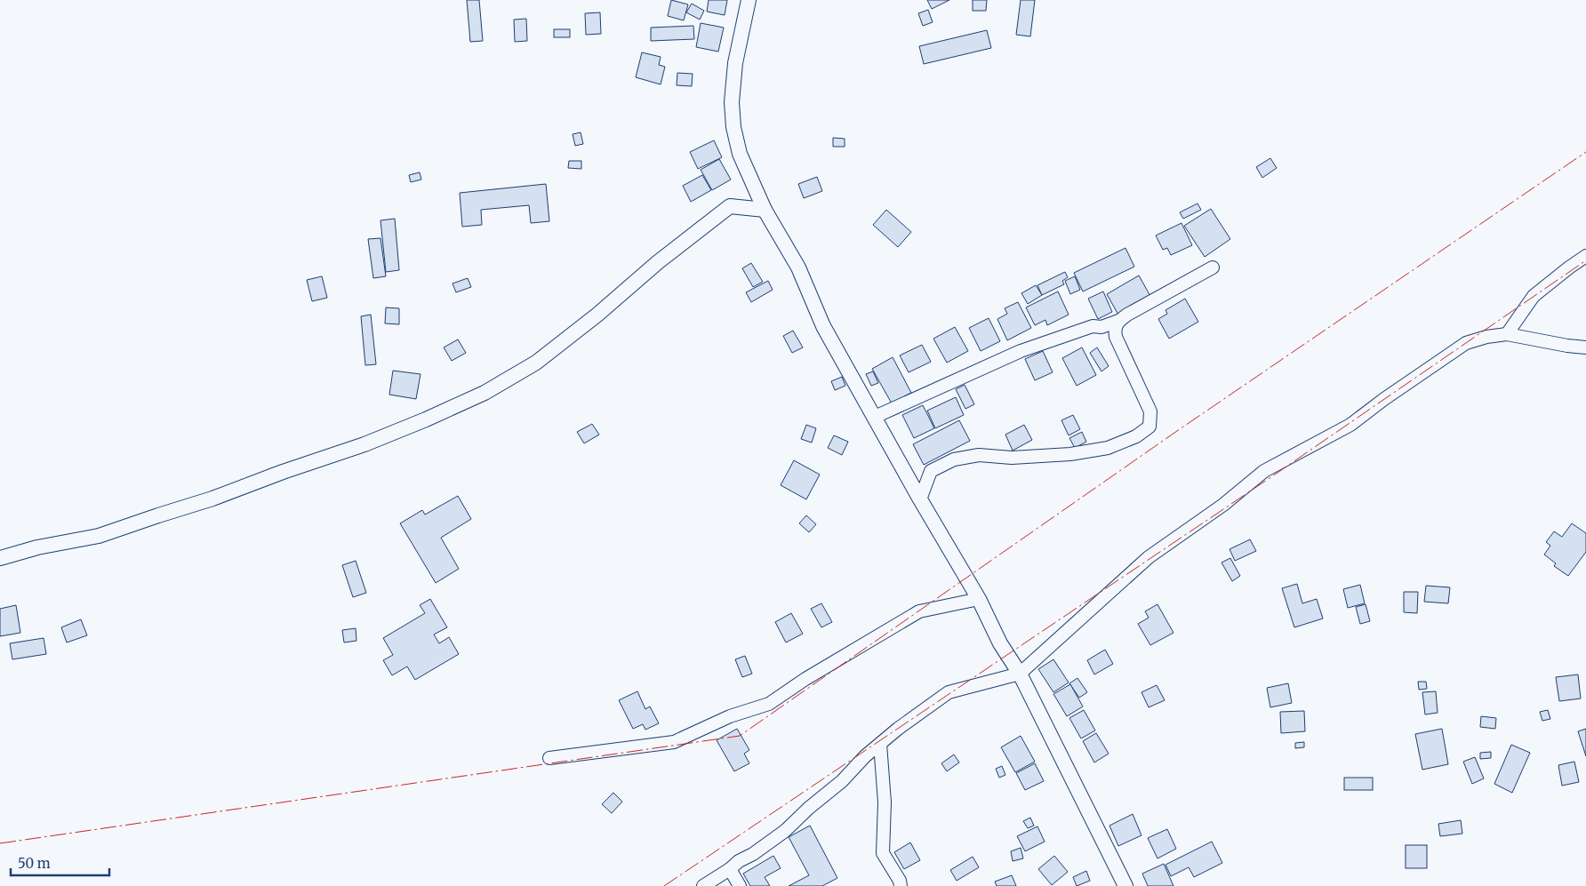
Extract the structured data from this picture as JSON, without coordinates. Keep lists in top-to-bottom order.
{
  "scale_bar": "50 m"
}
